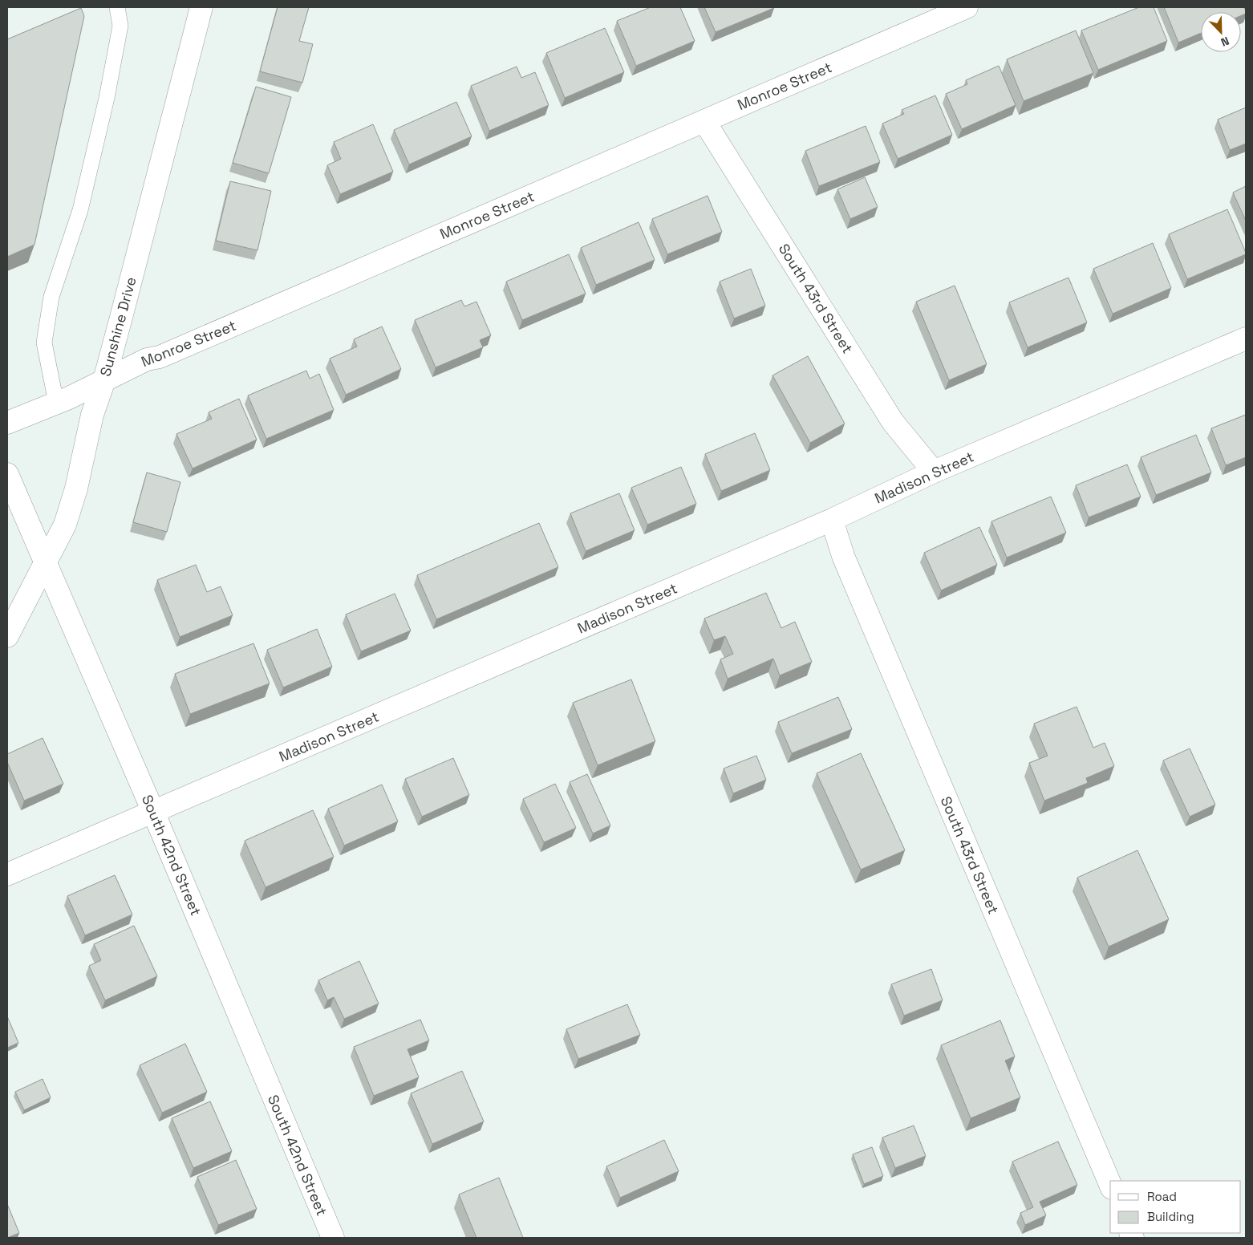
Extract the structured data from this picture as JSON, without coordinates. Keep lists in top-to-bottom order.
{
  "streets": {
    "street": [
      "Monroe Street",
      "South 43rd Street",
      "Sunshine Drive",
      "Madison Street",
      "South 42nd Street"
    ]
  },
  "crossings": [
    ["Monroe Street", "South 43rd Street"],
    ["Monroe Street", "Sunshine Drive"],
    ["South 43rd Street", "Madison Street"],
    ["Sunshine Drive", "South 42nd Street"],
    ["Madison Street", "South 42nd Street"]
  ],
  "legend": ["Road", "Building"],
  "north": "bottom right"
}
